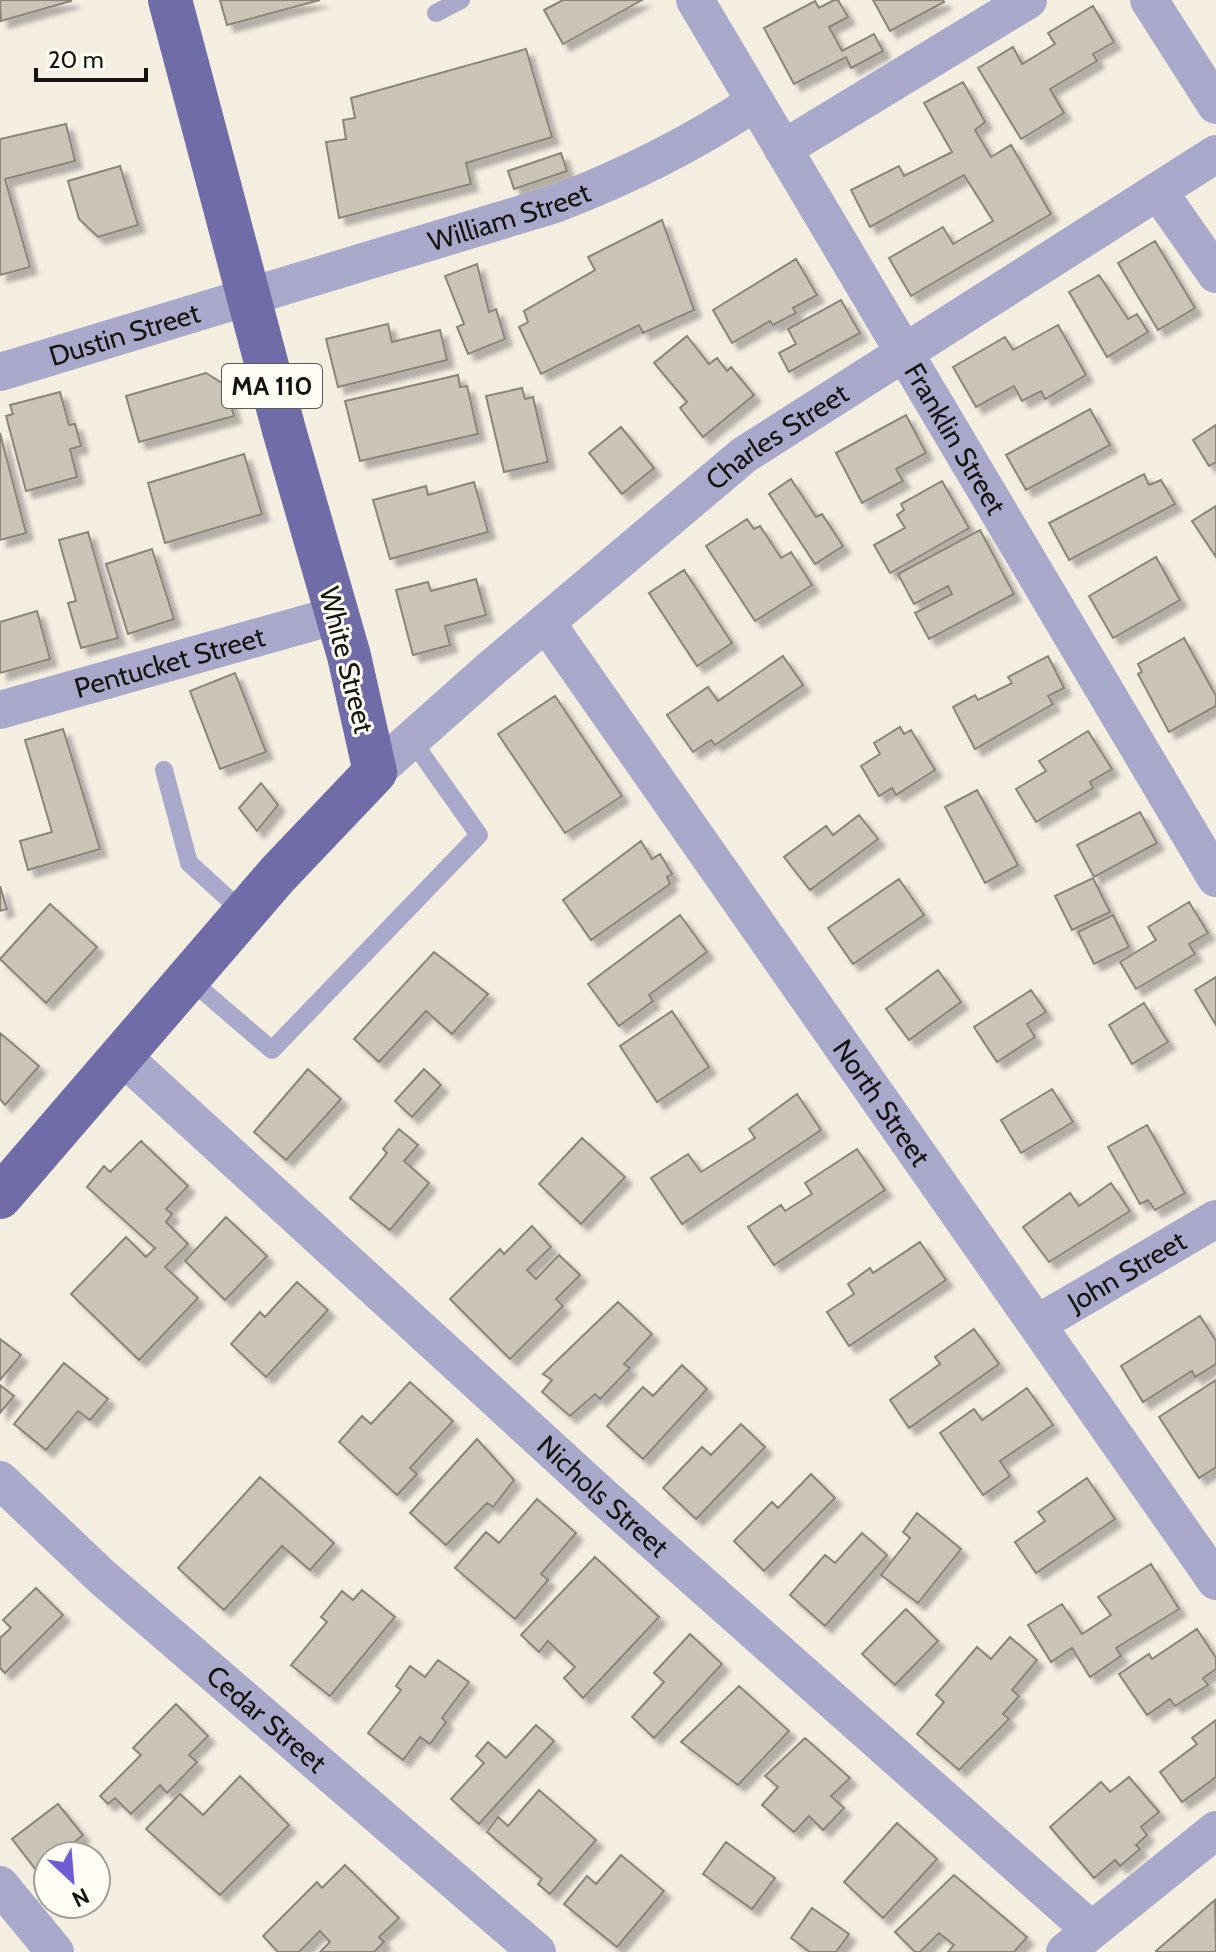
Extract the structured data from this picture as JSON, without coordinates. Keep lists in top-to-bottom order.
{
  "streets": {
    "main road": ["MA 110", "White Street"],
    "street": [
      "William Street",
      "Dustin Street",
      "Charles Street",
      "Franklin Street",
      "Pentucket Street",
      "North Street",
      "John Street",
      "Nichols Street",
      "Cedar Street"
    ]
  },
  "crossings": [
    ["William Street", "Dustin Street"],
    ["William Street", "Franklin Street"],
    ["William Street", "White Street"],
    ["Dustin Street", "White Street"],
    ["Charles Street", "Franklin Street"],
    ["Charles Street", "White Street"],
    ["Charles Street", "North Street"],
    ["White Street", "Pentucket Street"],
    ["White Street", "Nichols Street"],
    ["North Street", "John Street"]
  ],
  "scale_bar": "20 m",
  "north": "bottom right"
}
